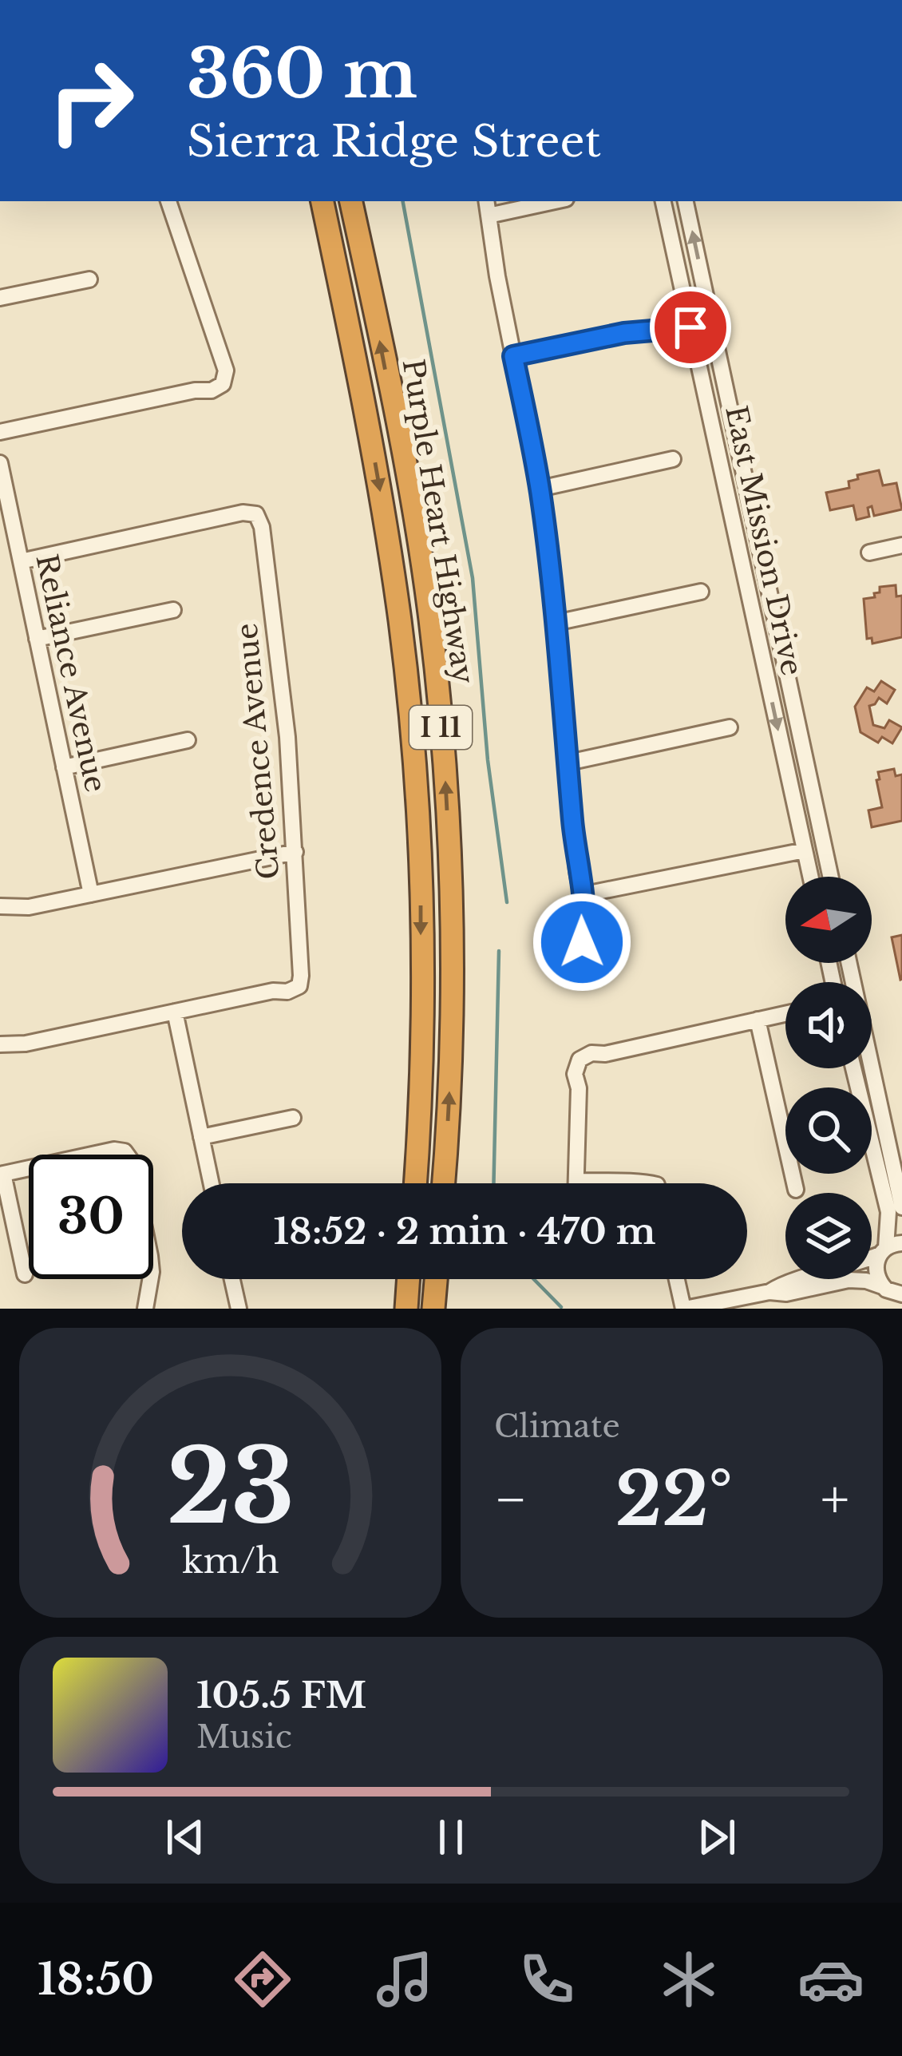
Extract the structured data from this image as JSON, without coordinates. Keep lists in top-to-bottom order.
{
  "streets": {
    "highway": ["Purple Heart Highway", "I 11"],
    "street": ["East Mission Drive", "Reliance Avenue", "Credence Avenue"]
  },
  "crossings": [
    ["Reliance Avenue", "Credence Avenue"]
  ],
  "north": "left",
  "page": {
    "turn": ["360 m", "Sierra Ridge Street"],
    "limit": "30",
    "trip": "18:52 · 2 min · 470 m",
    "tile": "Climate",
    "heat": ["−", "22°", "+"],
    "song": ["105.5 FM", "Music"],
    "tabs": "18:50",
    "gauge": ["23", "km/h"]
  }
}
